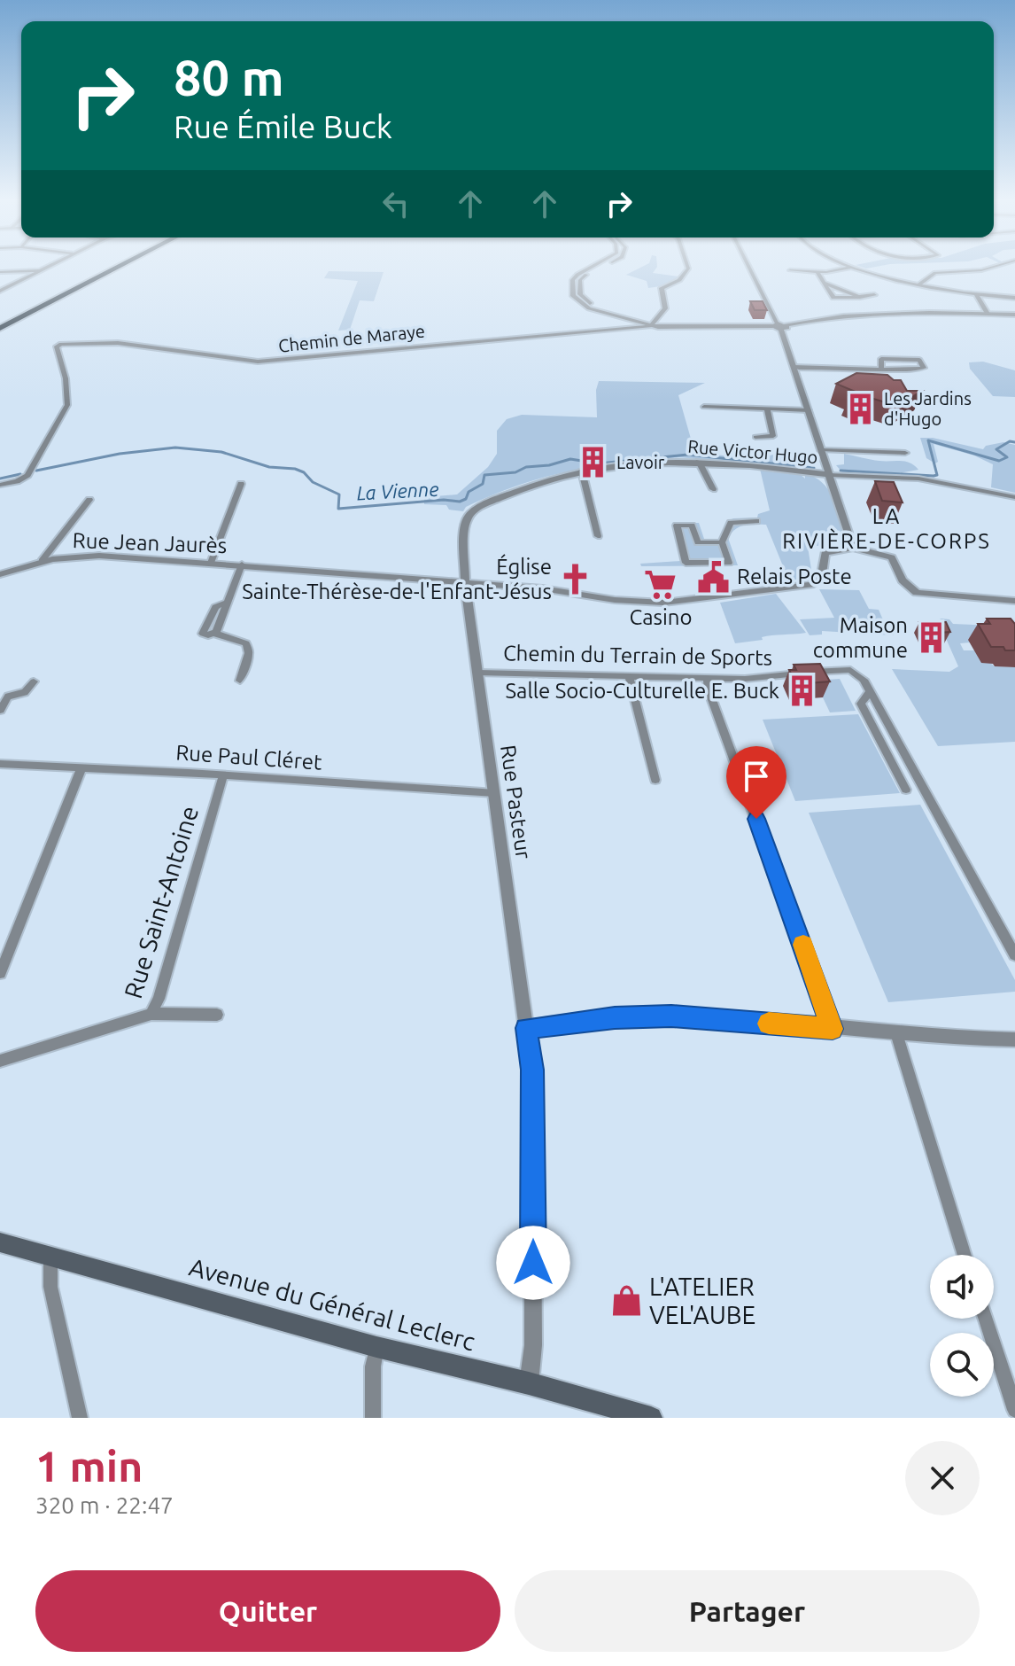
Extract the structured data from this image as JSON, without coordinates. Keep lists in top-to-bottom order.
{
  "streets": {
    "main road": ["Avenue du Général Leclerc"],
    "street": [
      "Chemin de Maraye",
      "Rue Victor Hugo",
      "Rue Jean Jaurès",
      "Chemin du Terrain de Sports",
      "Rue Paul Cléret",
      "Rue Pasteur",
      "Rue Saint-Antoine"
    ]
  },
  "crossings": [
    ["Rue Victor Hugo", "Rue Jean Jaurès"],
    ["Rue Victor Hugo", "Rue Pasteur"],
    ["Rue Jean Jaurès", "Rue Pasteur"],
    ["Chemin du Terrain de Sports", "Rue Pasteur"],
    ["Rue Paul Cléret", "Rue Pasteur"],
    ["Rue Paul Cléret", "Rue Saint-Antoine"],
    ["Rue Pasteur", "Avenue du Général Leclerc"]
  ],
  "districts": ["LA RIVIÈRE-DE-CORPS"],
  "water": ["La Vienne"],
  "places": {
    "building": [
      "Les Jardins d'Hugo",
      "Lavoir",
      "Maison commune",
      "Salle Socio-Culturelle E. Buck"
    ],
    "public building": ["Relais Poste"],
    "church": ["Église Sainte-Thérèse-de-l'Enfant-Jésus"],
    "supermarket": ["Casino"],
    "shop": ["L'ATELIER VEL'AUBE"]
  },
  "page": {
    "turn": ["80 m", "Rue Émile Buck"],
    "heading": ["1 min", "320 m · 22:47"],
    "buttons": ["Quitter", "Partager"]
  }
}
